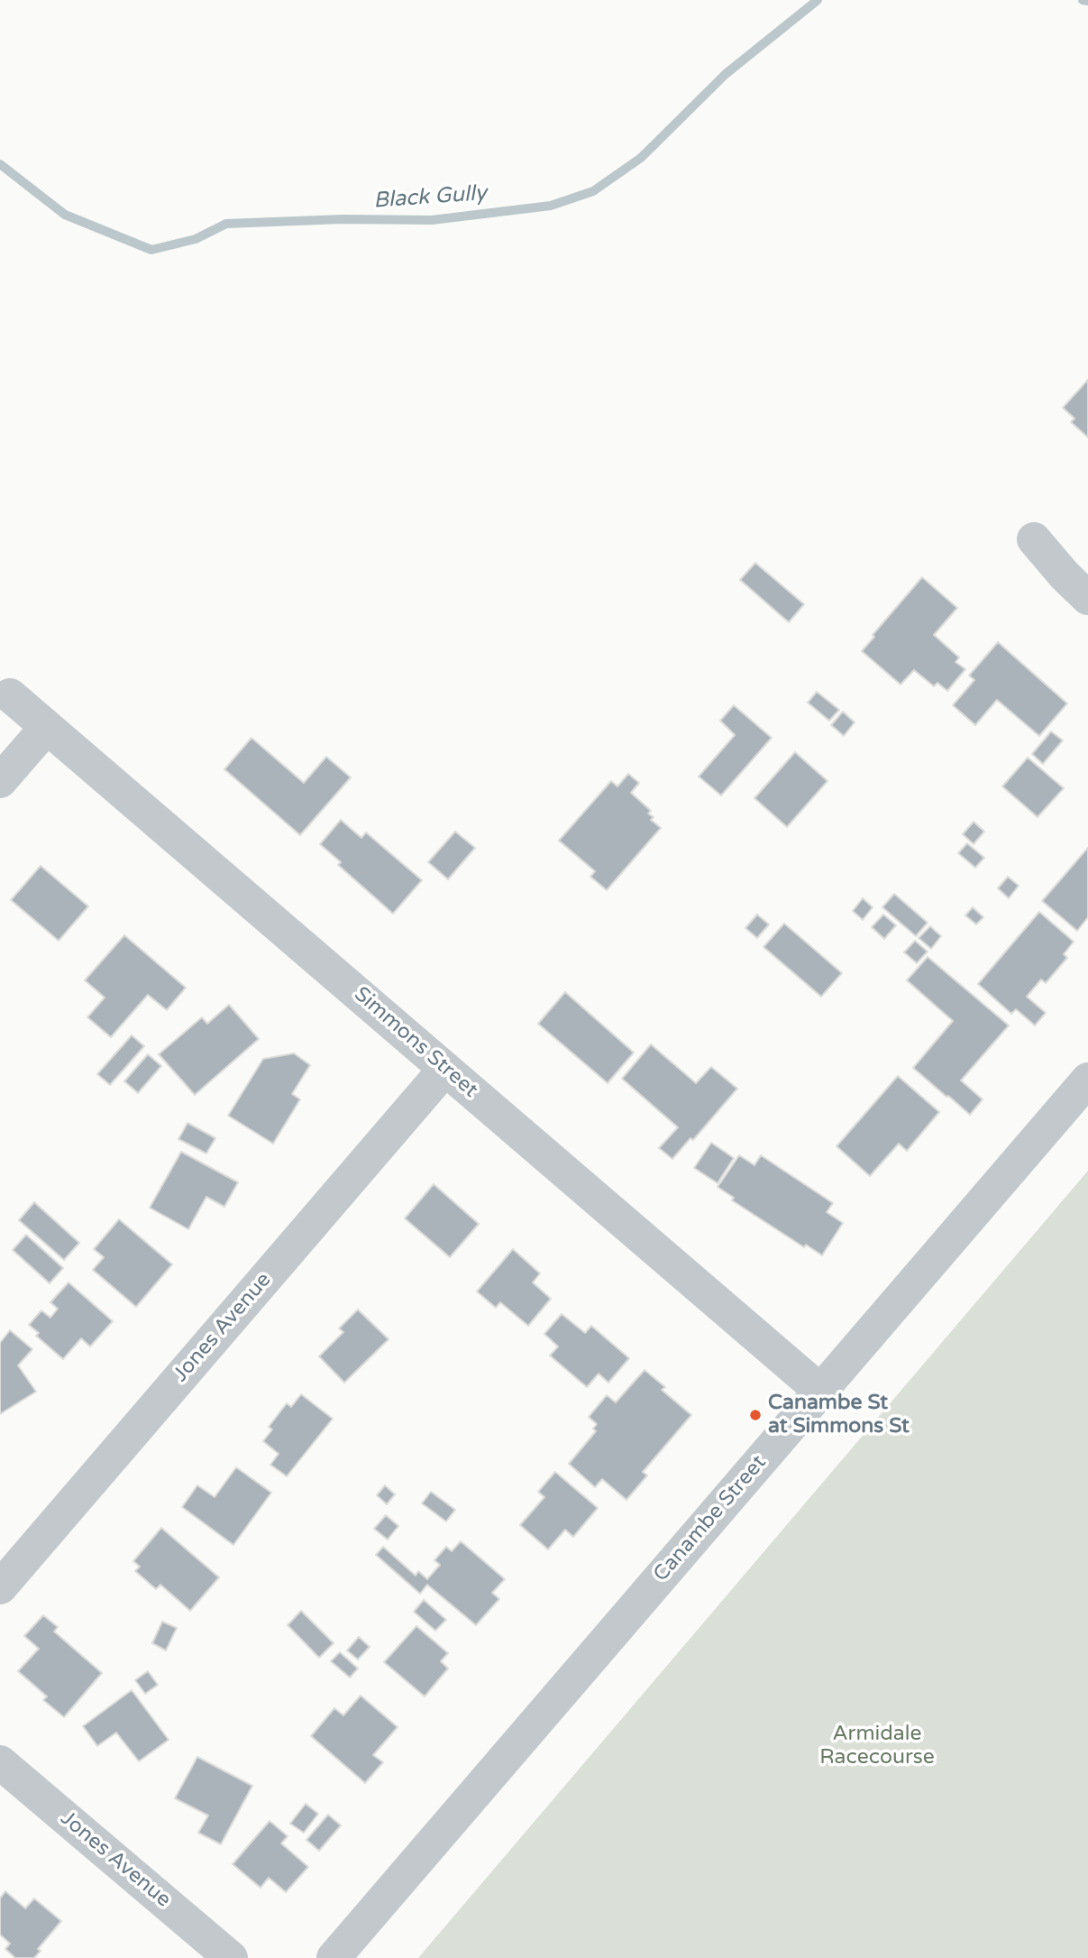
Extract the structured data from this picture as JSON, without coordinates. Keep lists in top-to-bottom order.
{
  "streets": {
    "street": ["Simmons Street", "Jones Avenue", "Canambe Street"]
  },
  "crossings": [
    ["Simmons Street", "Jones Avenue"],
    ["Simmons Street", "Canambe Street"]
  ],
  "water": ["Black Gully"],
  "parks": ["Armidale Racecourse"],
  "places": ["Canambe St at Simmons St"]
}
